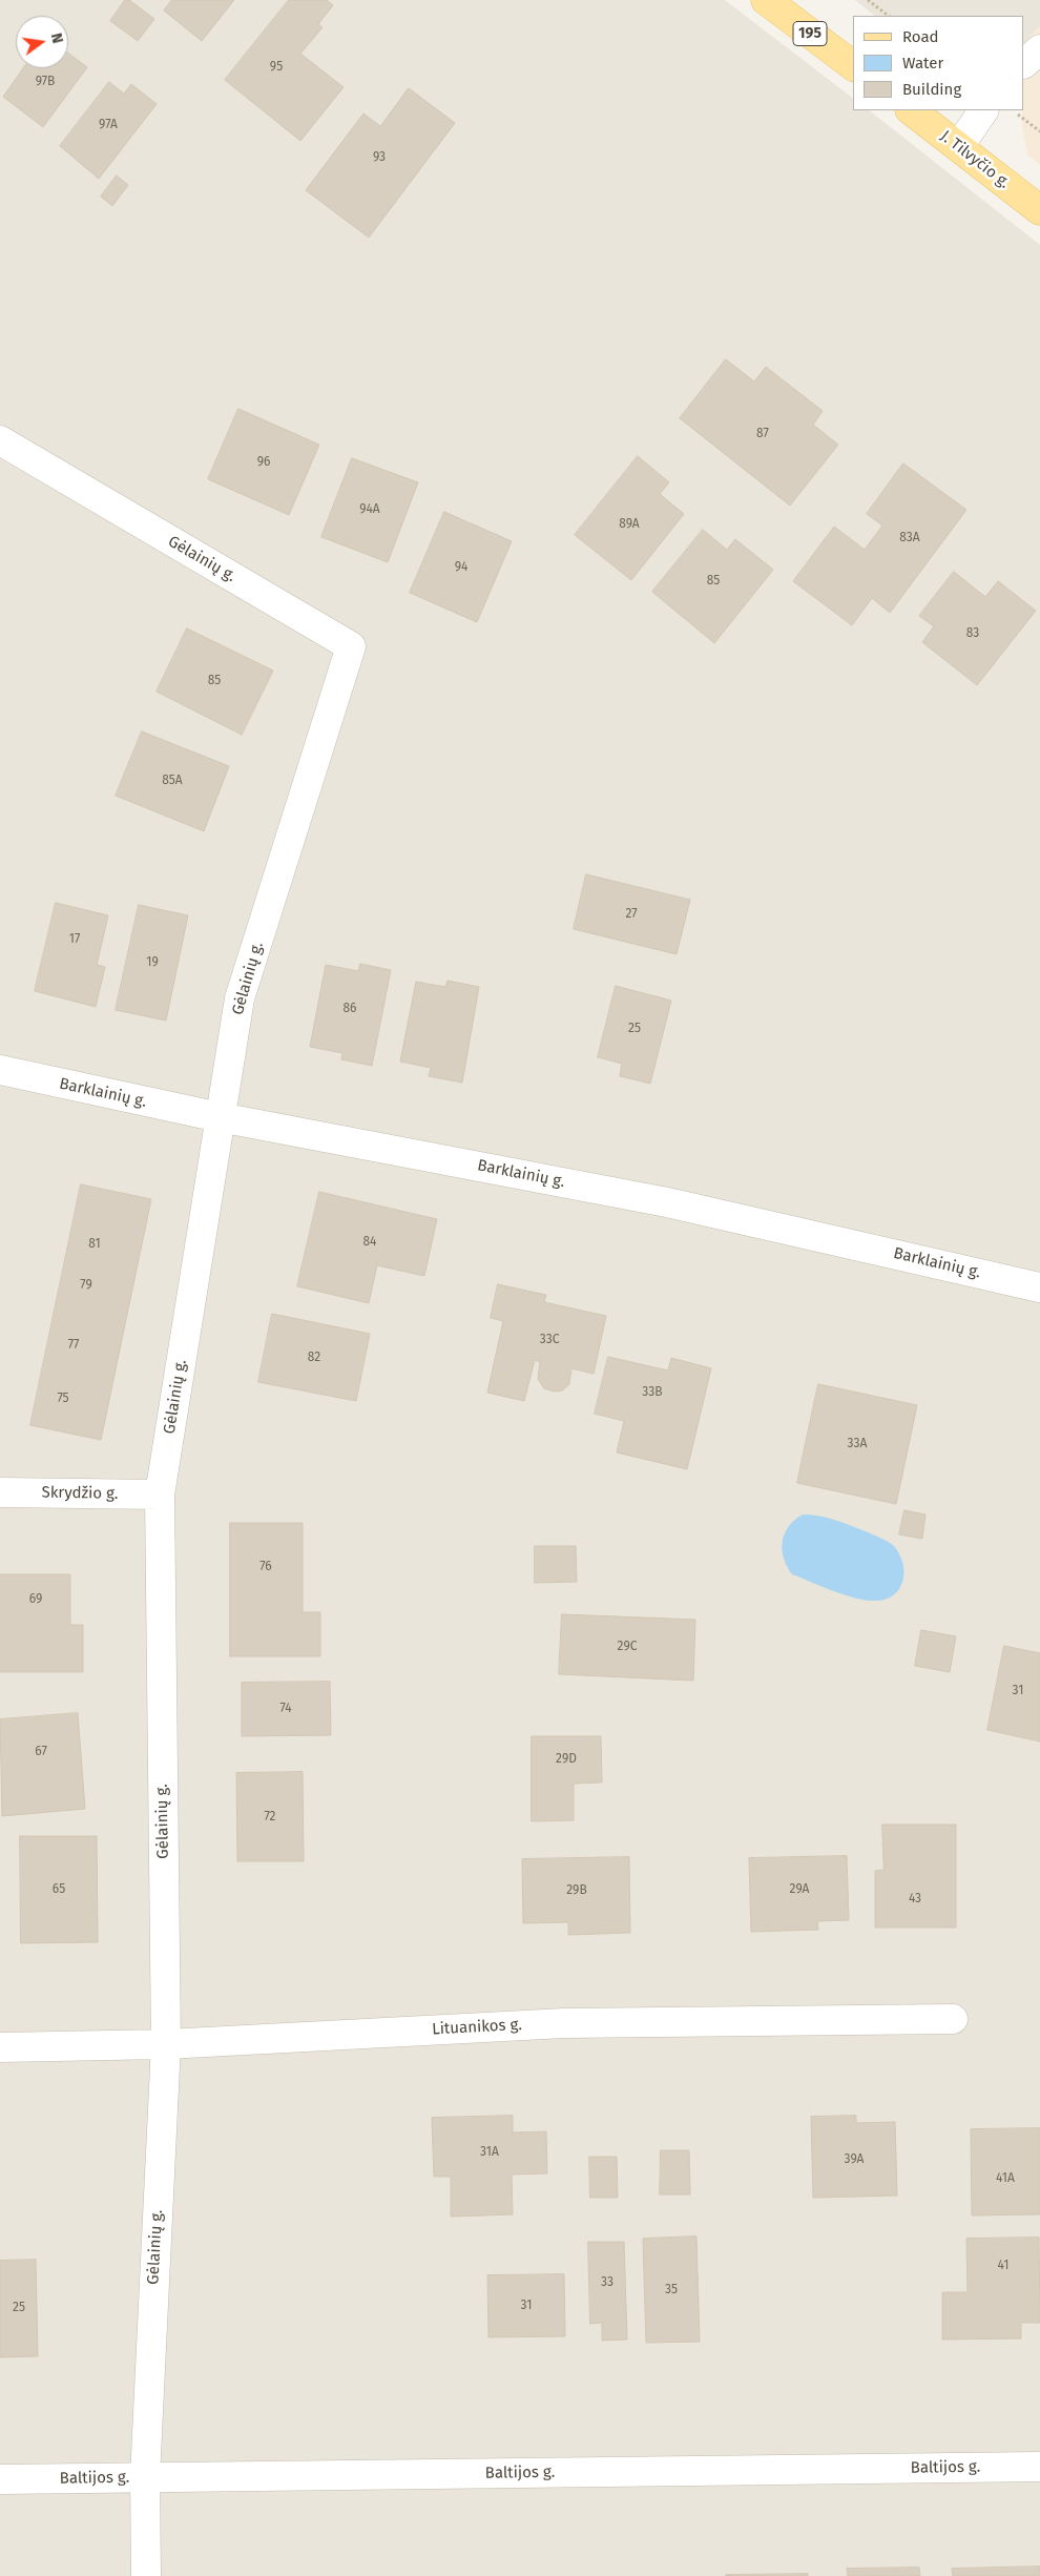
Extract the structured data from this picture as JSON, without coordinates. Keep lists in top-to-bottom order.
{
  "streets": {
    "main road": ["195", "J. Tilvyčio g."],
    "street": [
      "Gėlainių g.",
      "Barklainių g.",
      "Skrydžio g.",
      "Lituanikos g.",
      "Baltijos g."
    ]
  },
  "crossings": [
    ["Gėlainių g.", "Barklainių g."],
    ["Gėlainių g.", "Skrydžio g."],
    ["Gėlainių g.", "Lituanikos g."],
    ["Gėlainių g.", "Baltijos g."]
  ],
  "house_numbers": [
    "95",
    "97B",
    "97A",
    "93",
    "87",
    "96",
    "94A",
    "89A",
    "83A",
    "94",
    "85",
    "83",
    "85",
    "85A",
    "27",
    "17",
    "19",
    "86",
    "25",
    "84",
    "81",
    "79",
    "33C",
    "77",
    "82",
    "33B",
    "75",
    "33A",
    "76",
    "69",
    "29C",
    "31",
    "74",
    "67",
    "29D",
    "72",
    "65",
    "29A",
    "29B",
    "43",
    "31A",
    "39A",
    "41A",
    "41",
    "33",
    "35",
    "31",
    "25"
  ],
  "legend": ["Road", "Water", "Building"],
  "north": "right"
}
